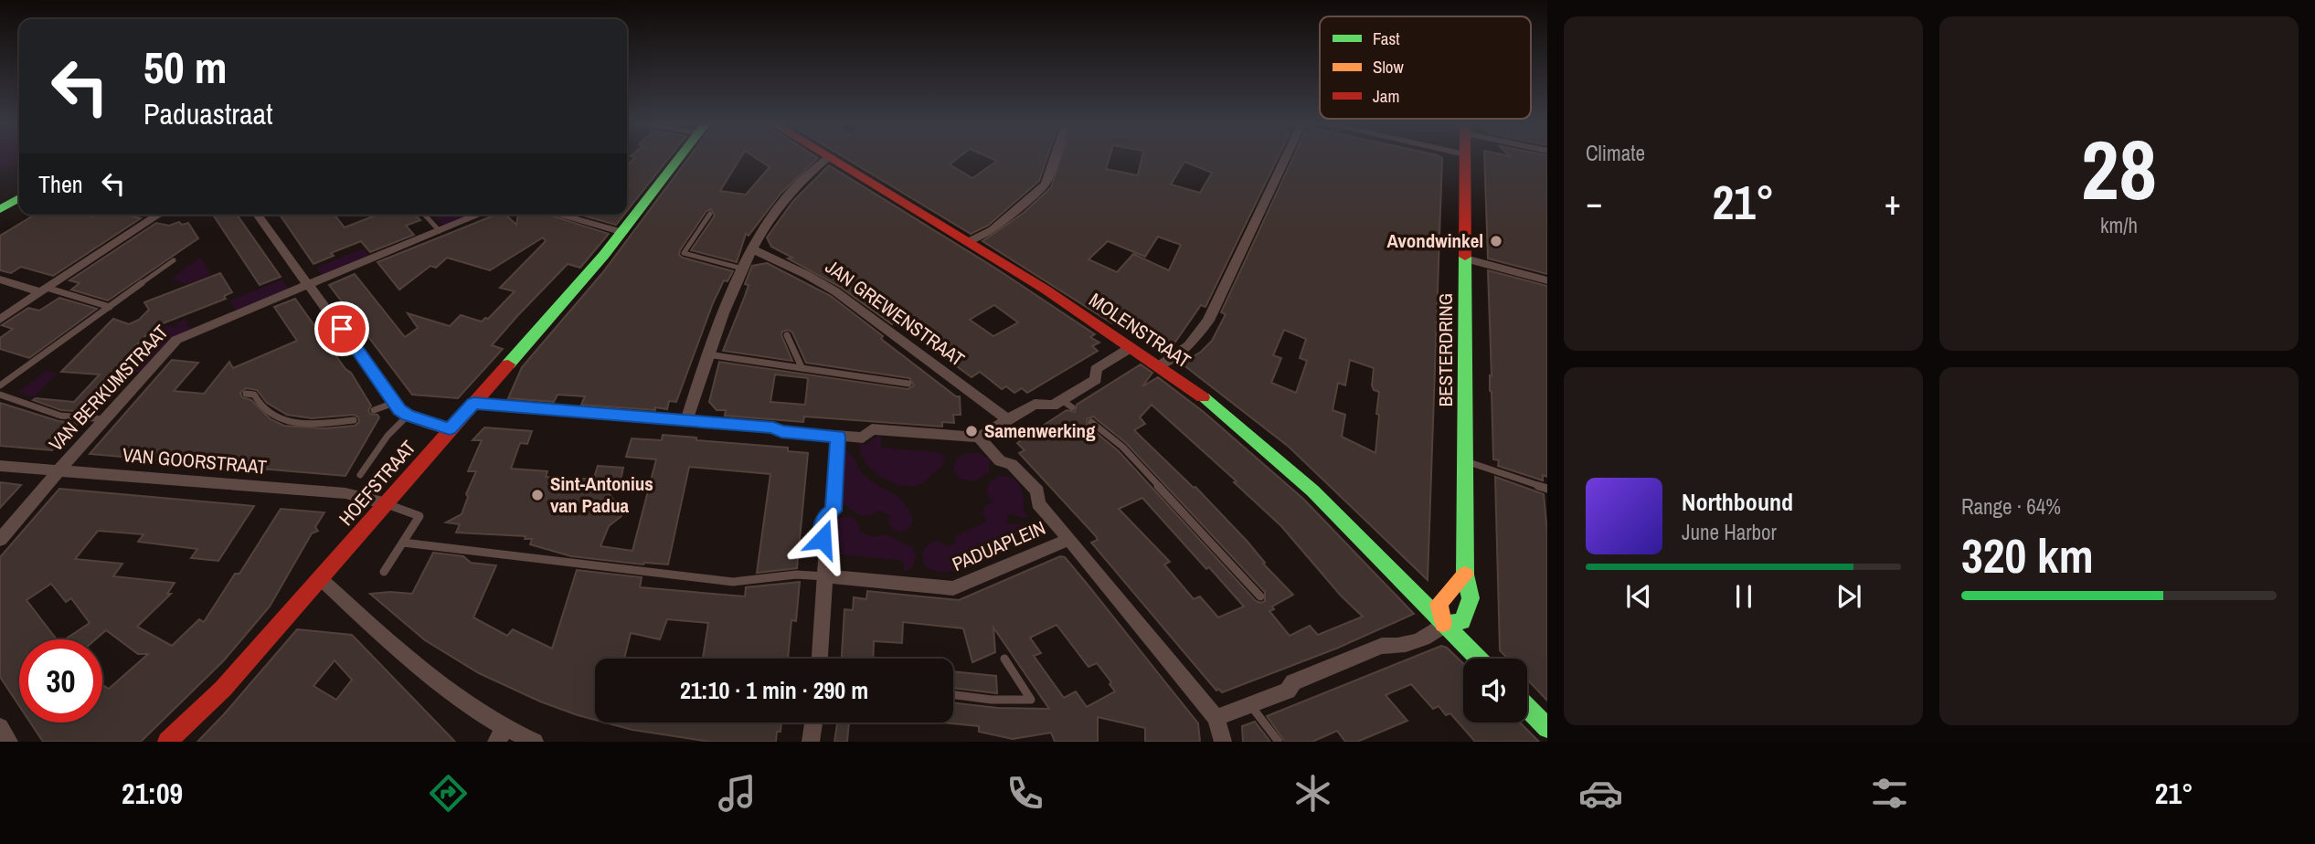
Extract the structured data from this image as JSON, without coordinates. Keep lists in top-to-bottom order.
{
  "streets": {
    "street": [
      "JAN GREWENSTRAAT",
      "MOLENSTRAAT",
      "BESTERDRING",
      "VAN BERKUMSTRAAT",
      "VAN GOORSTRAAT",
      "HOEFSTRAAT",
      "PADUAPLEIN"
    ]
  },
  "crossings": [
    ["MOLENSTRAAT", "BESTERDRING"],
    ["VAN BERKUMSTRAAT", "VAN GOORSTRAAT"],
    ["VAN GOORSTRAAT", "HOEFSTRAAT"]
  ],
  "places": ["Avondwinkel", "Samenwerking", "Sint-Antonius van Padua"],
  "legend": ["Fast", "Slow", "Jam"],
  "page": {
    "tile": [
      "Climate",
      ["28", "km/h"],
      ["Range · 64%", "320 km"]
    ],
    "turn": ["50 m", "Paduastraat"],
    "then": "Then",
    "heat": ["−", "21°", "+"],
    "song": ["Northbound", "June Harbor"],
    "limit": "30",
    "trip": "21:10 · 1 min · 290 m",
    "tabs": ["21:09", "21°"]
  }
}
